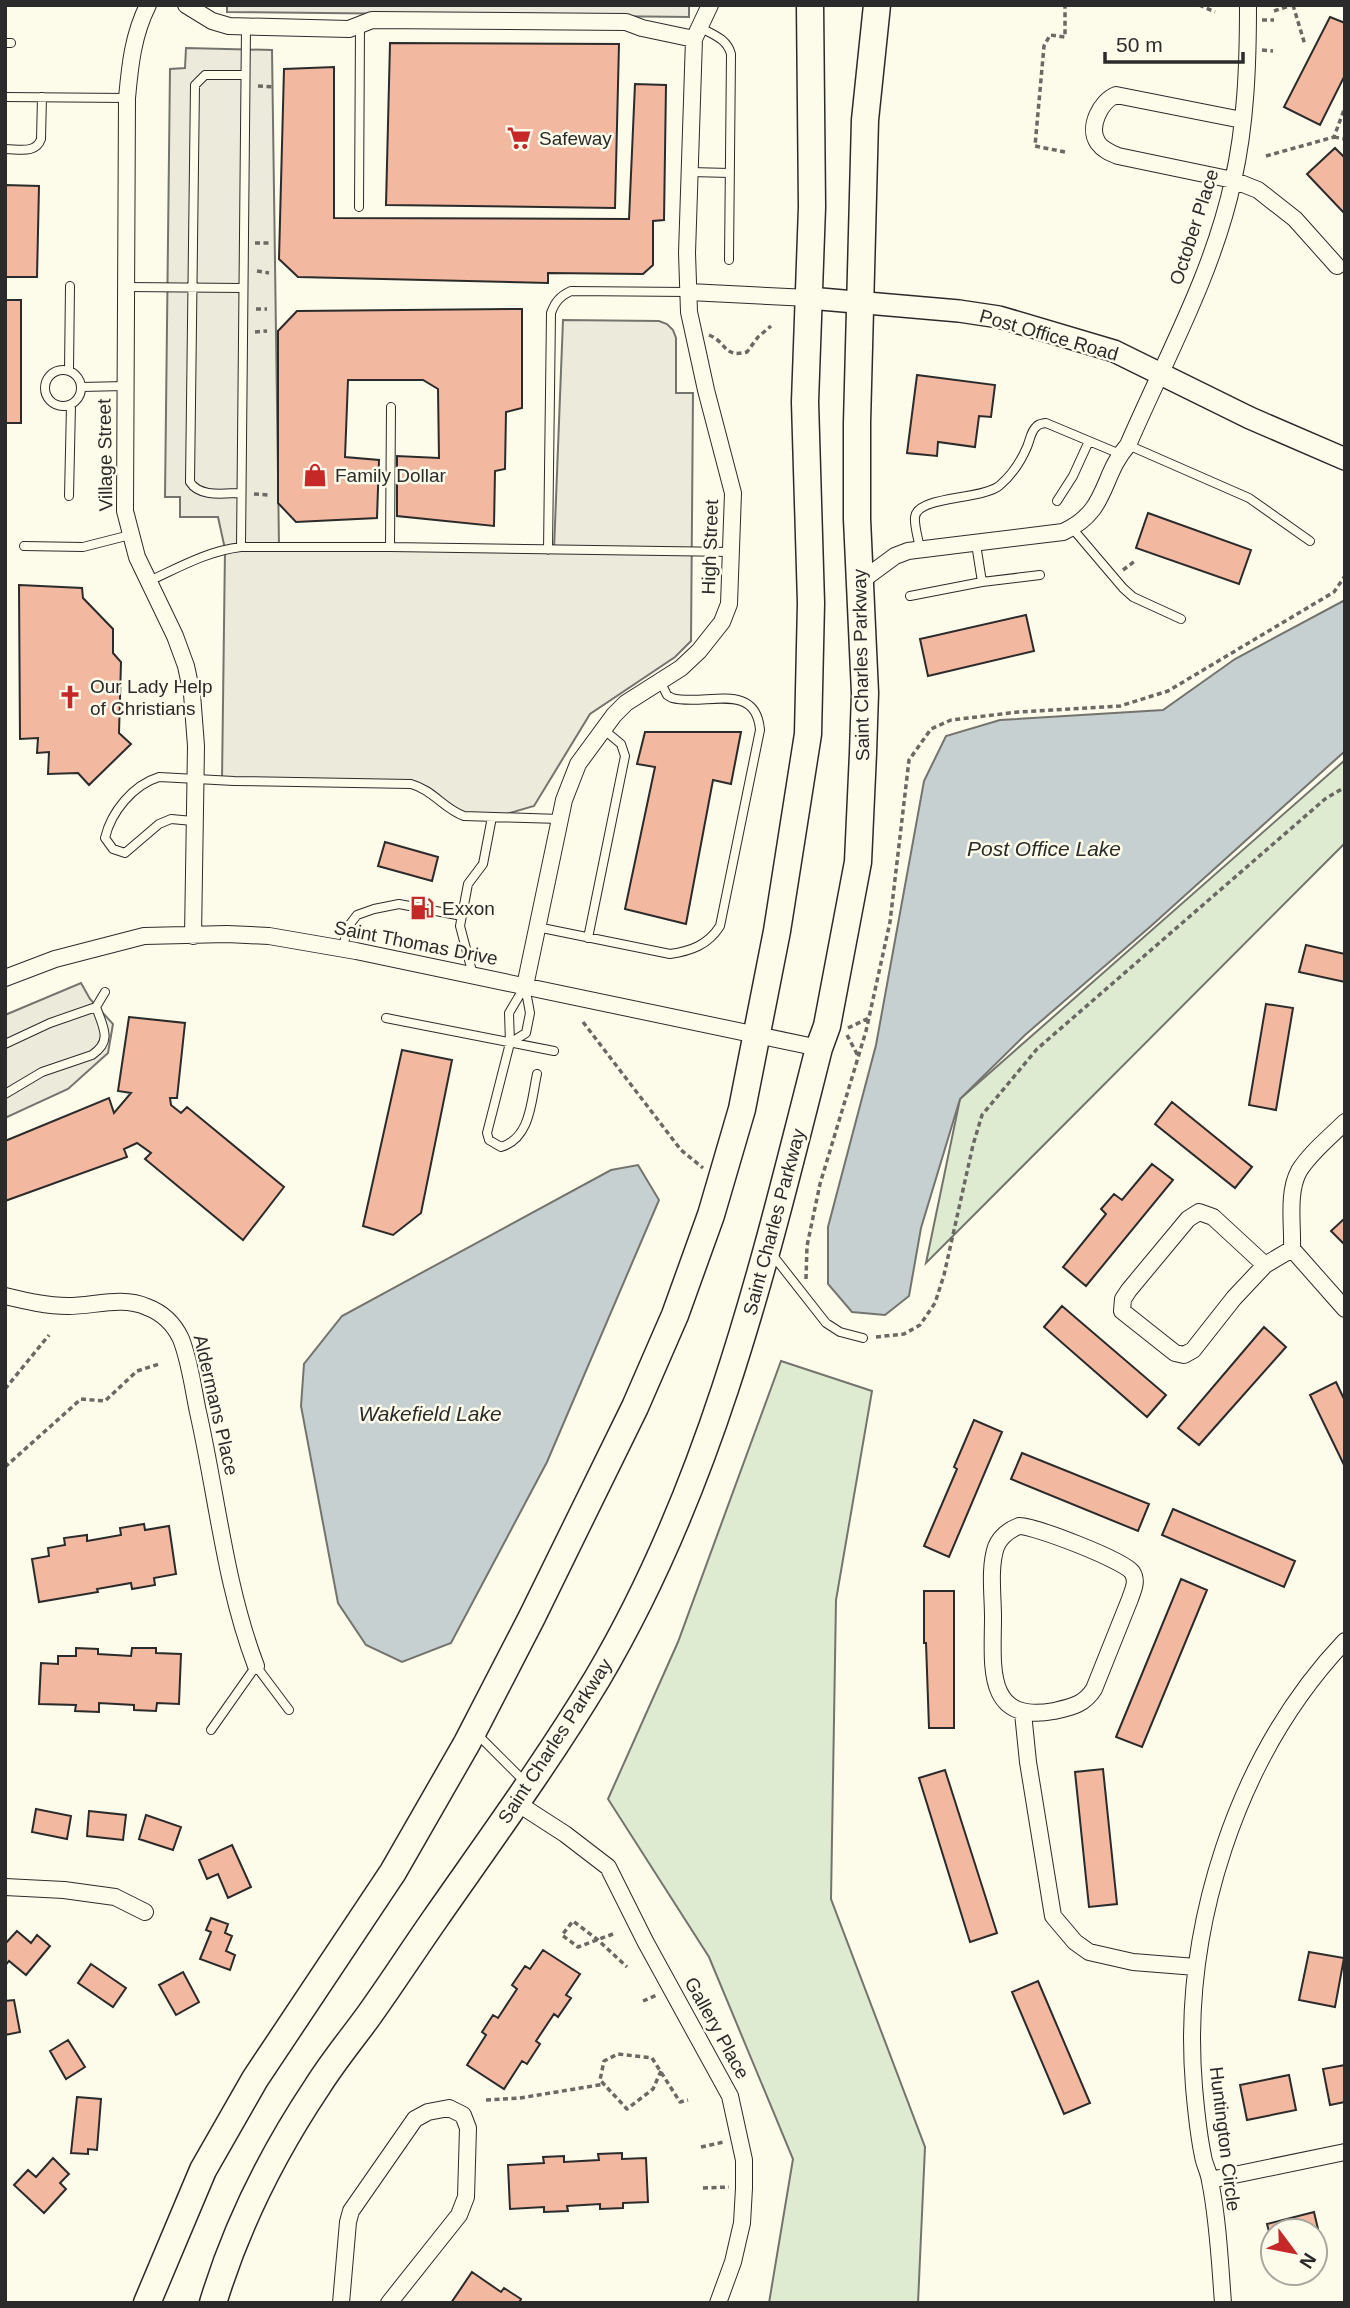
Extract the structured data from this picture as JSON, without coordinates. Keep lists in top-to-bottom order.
{
  "streets": {
    "main road": ["Saint Charles Parkway"],
    "street": [
      "October Place",
      "Post Office Road",
      "Village Street",
      "High Street",
      "Saint Thomas Drive",
      "Aldermans Place",
      "Gallery Place",
      "Huntington Circle"
    ]
  },
  "crossings": [
    ["October Place", "Post Office Road"],
    ["Post Office Road", "High Street"],
    ["Post Office Road", "Saint Charles Parkway"],
    ["Village Street", "Saint Thomas Drive"],
    ["High Street", "Saint Thomas Drive"],
    ["Saint Charles Parkway", "Saint Thomas Drive"],
    ["Saint Charles Parkway", "Gallery Place"]
  ],
  "water": ["Post Office Lake", "Wakefield Lake"],
  "places": {
    "supermarket": ["Safeway"],
    "shop": ["Family Dollar"],
    "church": ["Our Lady Help of Christians"],
    "fuel station": ["Exxon"]
  },
  "scale_bar": "50 m",
  "north": "bottom right"
}
